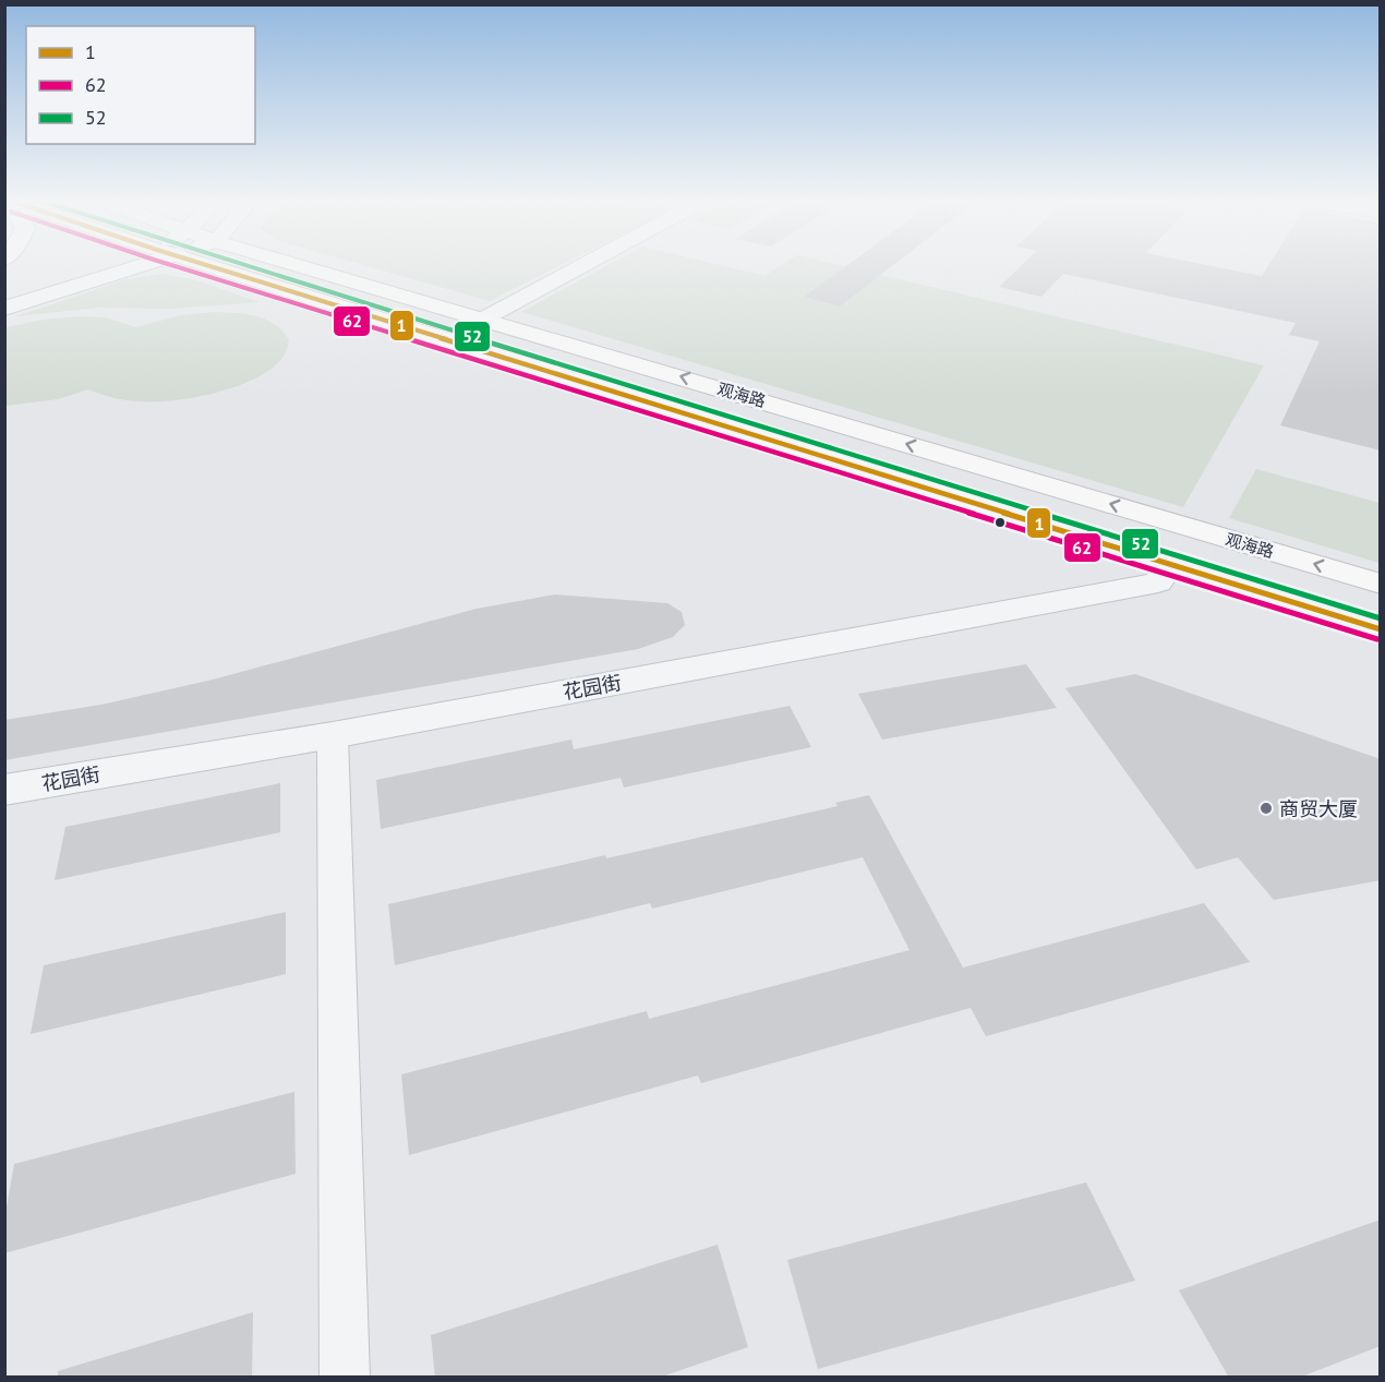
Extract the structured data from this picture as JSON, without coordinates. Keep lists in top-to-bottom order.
{
  "streets": {
    "main road": ["观海路"],
    "street": ["花园街"]
  },
  "crossings": [
    ["观海路", "花园街"]
  ],
  "places": ["商贸大厦"],
  "lines": ["transit line 1", "transit line 62", "transit line 52"],
  "legend": ["1", "62", "52"]
}
